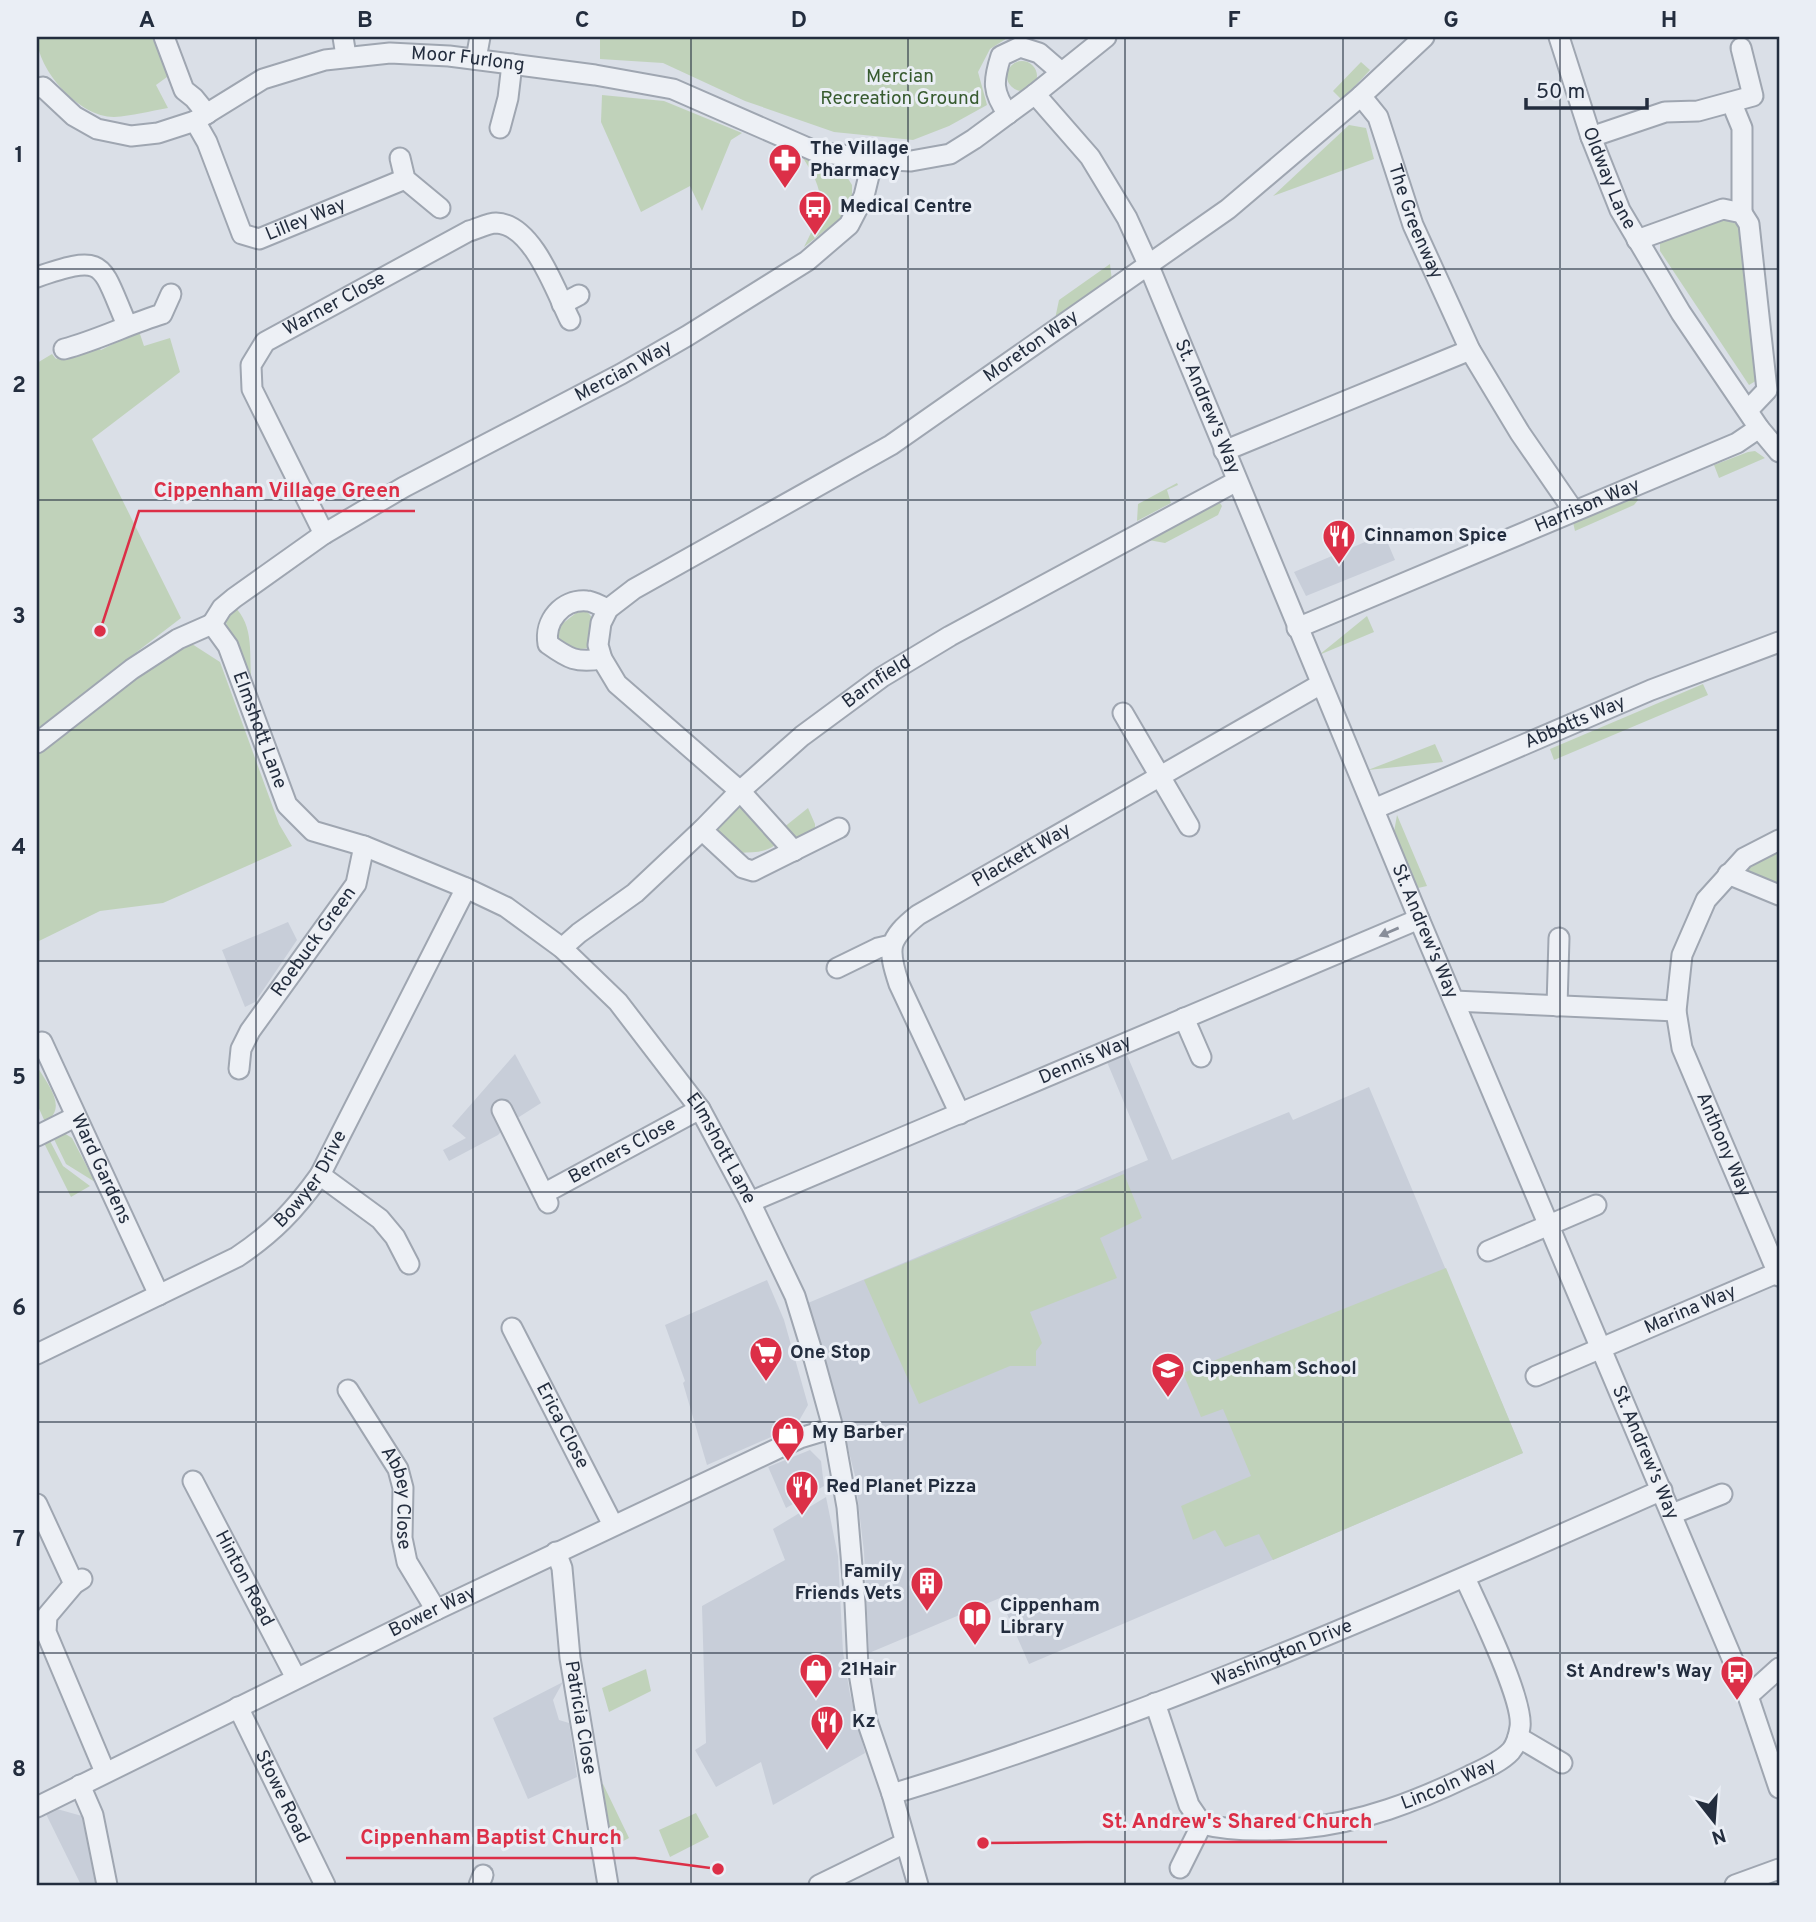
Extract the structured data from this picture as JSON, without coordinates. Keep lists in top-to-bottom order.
{
  "streets": {
    "street": [
      "Moor Furlong",
      "Oldway Lane",
      "Lilley Way",
      "The Greenway",
      "Warner Close",
      "Moreton Way",
      "Mercian Way",
      "St. Andrew's Way",
      "Harrison Way",
      "Barnfield",
      "Abbotts Way",
      "Elmshott Lane",
      "Plackett Way",
      "Roebuck Green",
      "Dennis Way",
      "Anthony Way",
      "Berners Close",
      "Ward Gardens",
      "Bowyer Drive",
      "Marina Way",
      "Erica Close",
      "Abbey Close",
      "Hinton Road",
      "Bower Way",
      "Washington Drive",
      "Patricia Close",
      "Lincoln Way",
      "Stowe Road"
    ]
  },
  "crossings": [
    ["Moor Furlong", "Lilley Way"],
    ["Moor Furlong", "Mercian Way"],
    ["Oldway Lane", "Harrison Way"],
    ["The Greenway", "Moreton Way"],
    ["The Greenway", "Harrison Way"],
    ["Warner Close", "Mercian Way"],
    ["Moreton Way", "St. Andrew's Way"],
    ["Mercian Way", "Elmshott Lane"],
    ["St. Andrew's Way", "Harrison Way"],
    ["St. Andrew's Way", "Barnfield"],
    ["St. Andrew's Way", "Abbotts Way"],
    ["St. Andrew's Way", "Plackett Way"],
    ["St. Andrew's Way", "Dennis Way"],
    ["St. Andrew's Way", "Marina Way"],
    ["St. Andrew's Way", "Washington Drive"],
    ["Barnfield", "Elmshott Lane"],
    ["Elmshott Lane", "Roebuck Green"],
    ["Elmshott Lane", "Dennis Way"],
    ["Elmshott Lane", "Berners Close"],
    ["Elmshott Lane", "Bowyer Drive"],
    ["Elmshott Lane", "Bower Way"],
    ["Elmshott Lane", "Washington Drive"],
    ["Anthony Way", "Marina Way"],
    ["Ward Gardens", "Bowyer Drive"],
    ["Erica Close", "Bower Way"],
    ["Abbey Close", "Bower Way"],
    ["Hinton Road", "Bower Way"],
    ["Bower Way", "Patricia Close"],
    ["Bower Way", "Stowe Road"]
  ],
  "one_way": ["Dennis Way"],
  "parks": ["Mercian Recreation Ground"],
  "places": {
    "pharmacy": ["The Village Pharmacy"],
    "bus stop": ["Medical Centre", "St Andrew's Way"],
    "restaurant": ["Cinnamon Spice", "Red Planet Pizza", "Kz"],
    "other": ["Cippenham Village Green", "St. Andrew's Shared Church", "Cippenham Baptist Church"],
    "supermarket": ["One Stop"],
    "school or university": ["Cippenham School"],
    "shop": ["My Barber", "21Hair"],
    "building": ["Family Friends Vets"],
    "library": ["Cippenham Library"]
  },
  "scale_bar": "50 m",
  "north": "bottom",
  "grid": {
    "columns": [
      "A",
      "B",
      "C",
      "D",
      "E",
      "F",
      "G",
      "H"
    ],
    "rows": [
      "1",
      "2",
      "3",
      "4",
      "5",
      "6",
      "7",
      "8"
    ]
  }
}
